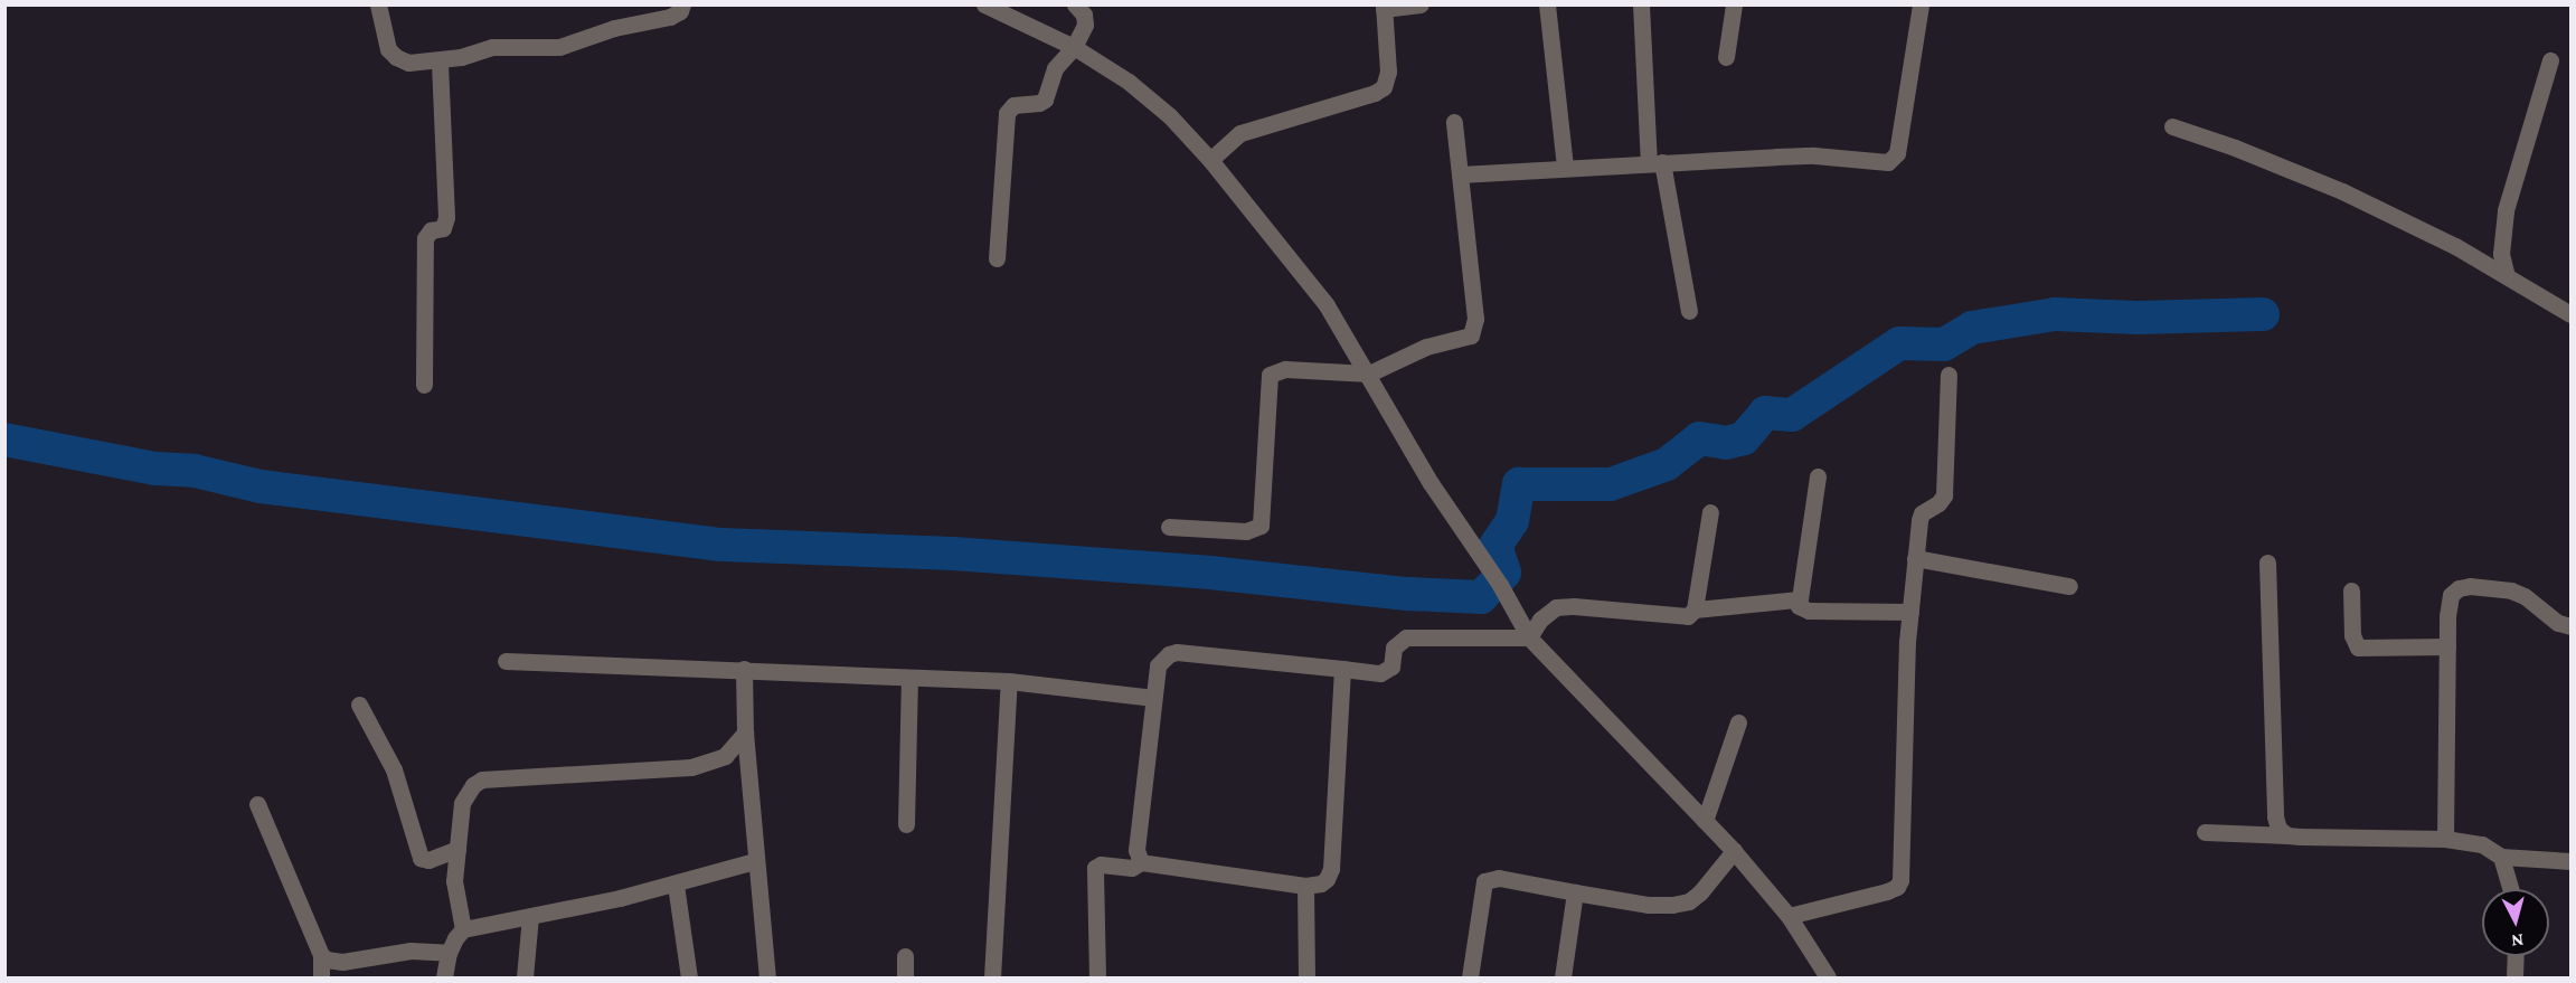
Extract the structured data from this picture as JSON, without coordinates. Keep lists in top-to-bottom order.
{
  "north": "bottom"
}
